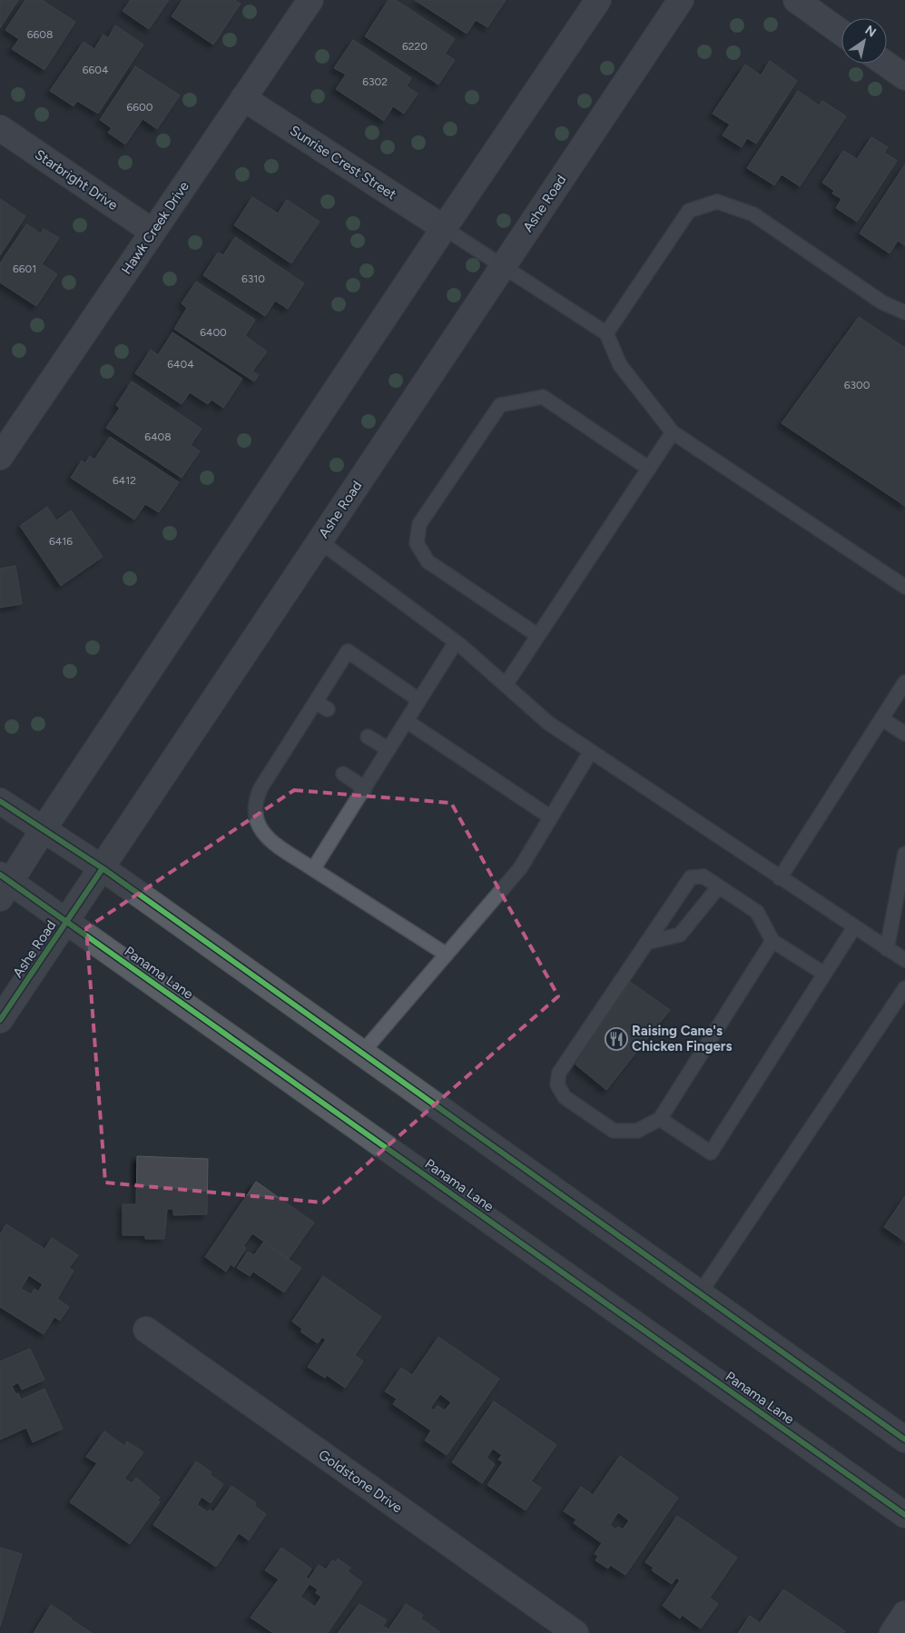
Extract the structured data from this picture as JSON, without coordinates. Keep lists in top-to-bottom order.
{
  "streets": {
    "main road": ["Ashe Road", "Panama Lane"],
    "street": [
      "Sunrise Crest Street",
      "Starbright Drive",
      "Hawk Creek Drive",
      "Goldstone Drive"
    ]
  },
  "crossings": [
    ["Sunrise Crest Street", "Hawk Creek Drive"],
    ["Starbright Drive", "Hawk Creek Drive"],
    ["Ashe Road", "Panama Lane"]
  ],
  "places": {
    "restaurant": ["Raising Cane's Chicken Fingers"]
  },
  "house_numbers": [
    "6608",
    "6220",
    "6604",
    "6302",
    "6600",
    "6601",
    "6310",
    "6400",
    "6404",
    "6300",
    "6408",
    "6412",
    "6416"
  ],
  "north": "top right"
}
